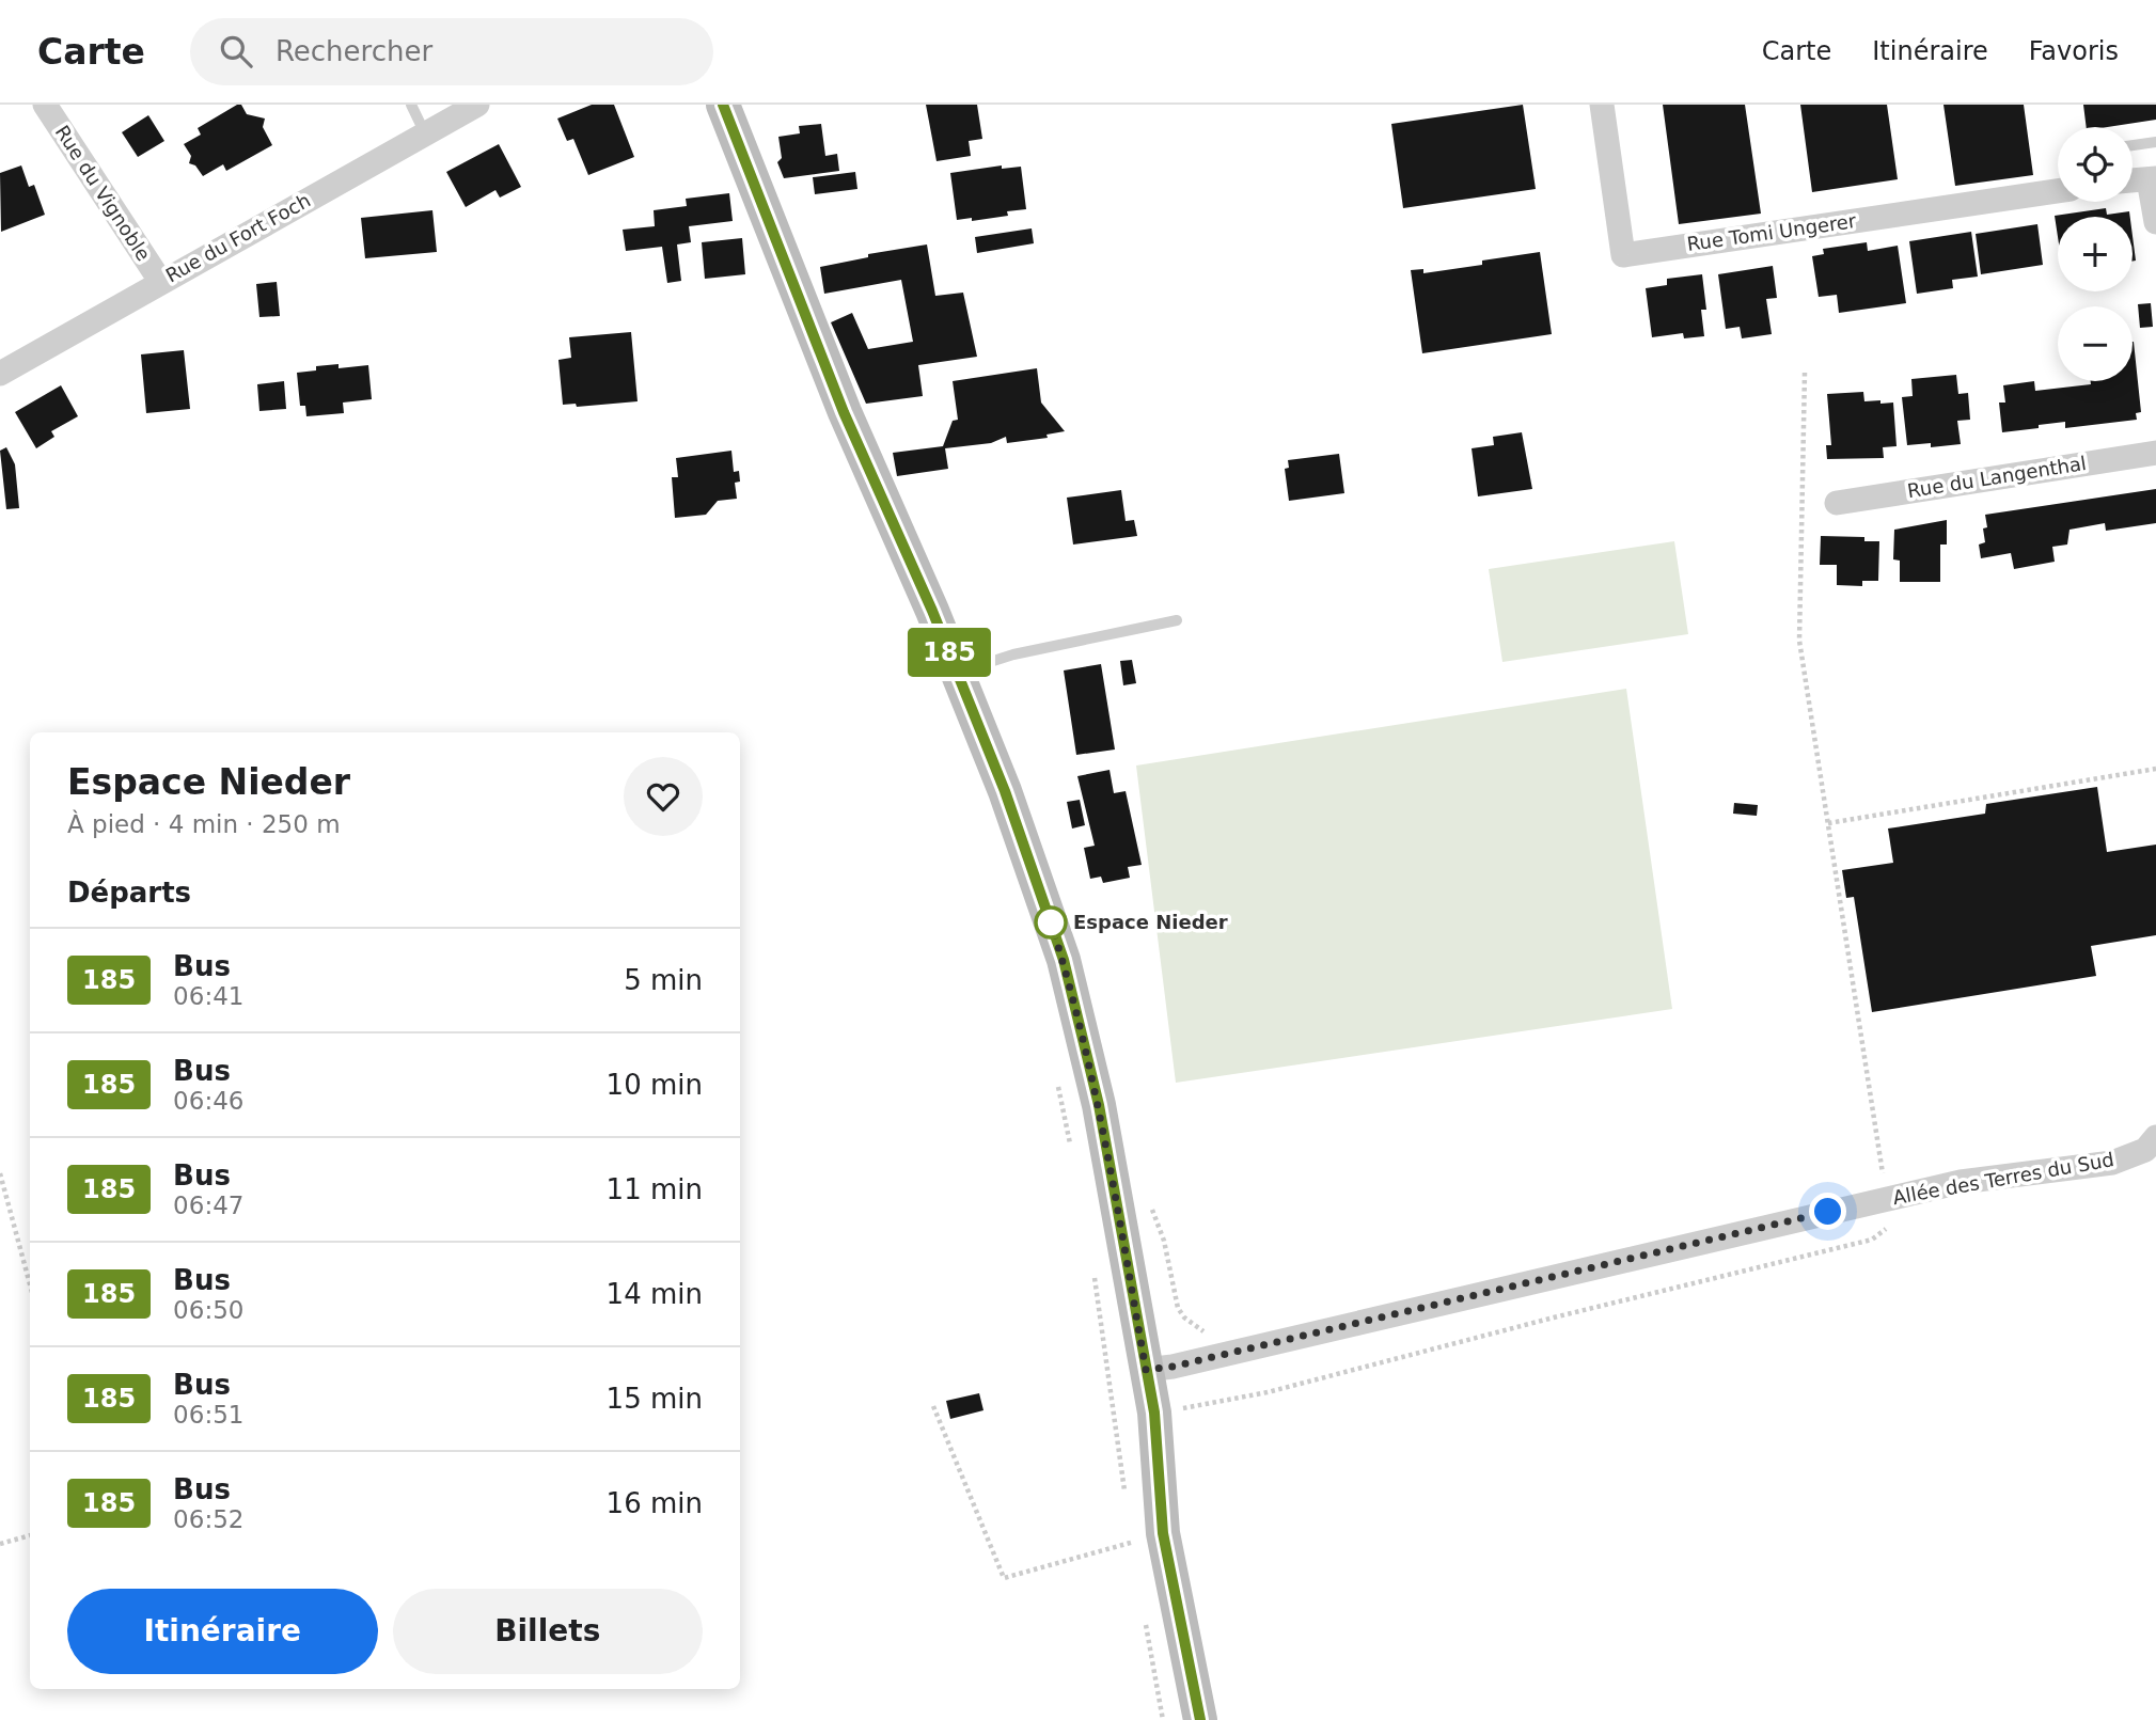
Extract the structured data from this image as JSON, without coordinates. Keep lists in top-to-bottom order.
{
  "streets": {
    "street": [
      "Rue du Vignoble",
      "Rue Tomi Ungerer",
      "Rue du Fort Foch",
      "Rue du Langenthal",
      "Allée des Terres du Sud"
    ]
  },
  "crossings": [
    ["Rue du Vignoble", "Rue du Fort Foch"]
  ],
  "places": ["Espace Nieder"],
  "lines": ["bus line 185"],
  "page": {
    "header": "Carte",
    "search": "Rechercher",
    "nav": ["Carte", "Itinéraire", "Favoris"],
    "on_map": "185",
    "map_buttons": ["+", "−"],
    "heading": [
      ["Espace Nieder", "À pied · 4 min · 250 m"],
      "Départs"
    ],
    "list": [
      {
        "mark": "185",
        "name": "Bus",
        "note": "06:41",
        "value": "5 min"
      },
      {
        "mark": "185",
        "name": "Bus",
        "note": "06:46",
        "value": "10 min"
      },
      {
        "mark": "185",
        "name": "Bus",
        "note": "06:47",
        "value": "11 min"
      },
      {
        "mark": "185",
        "name": "Bus",
        "note": "06:50",
        "value": "14 min"
      },
      {
        "mark": "185",
        "name": "Bus",
        "note": "06:51",
        "value": "15 min"
      },
      {
        "mark": "185",
        "name": "Bus",
        "note": "06:52",
        "value": "16 min"
      }
    ],
    "buttons": ["Itinéraire", "Billets"]
  }
}
